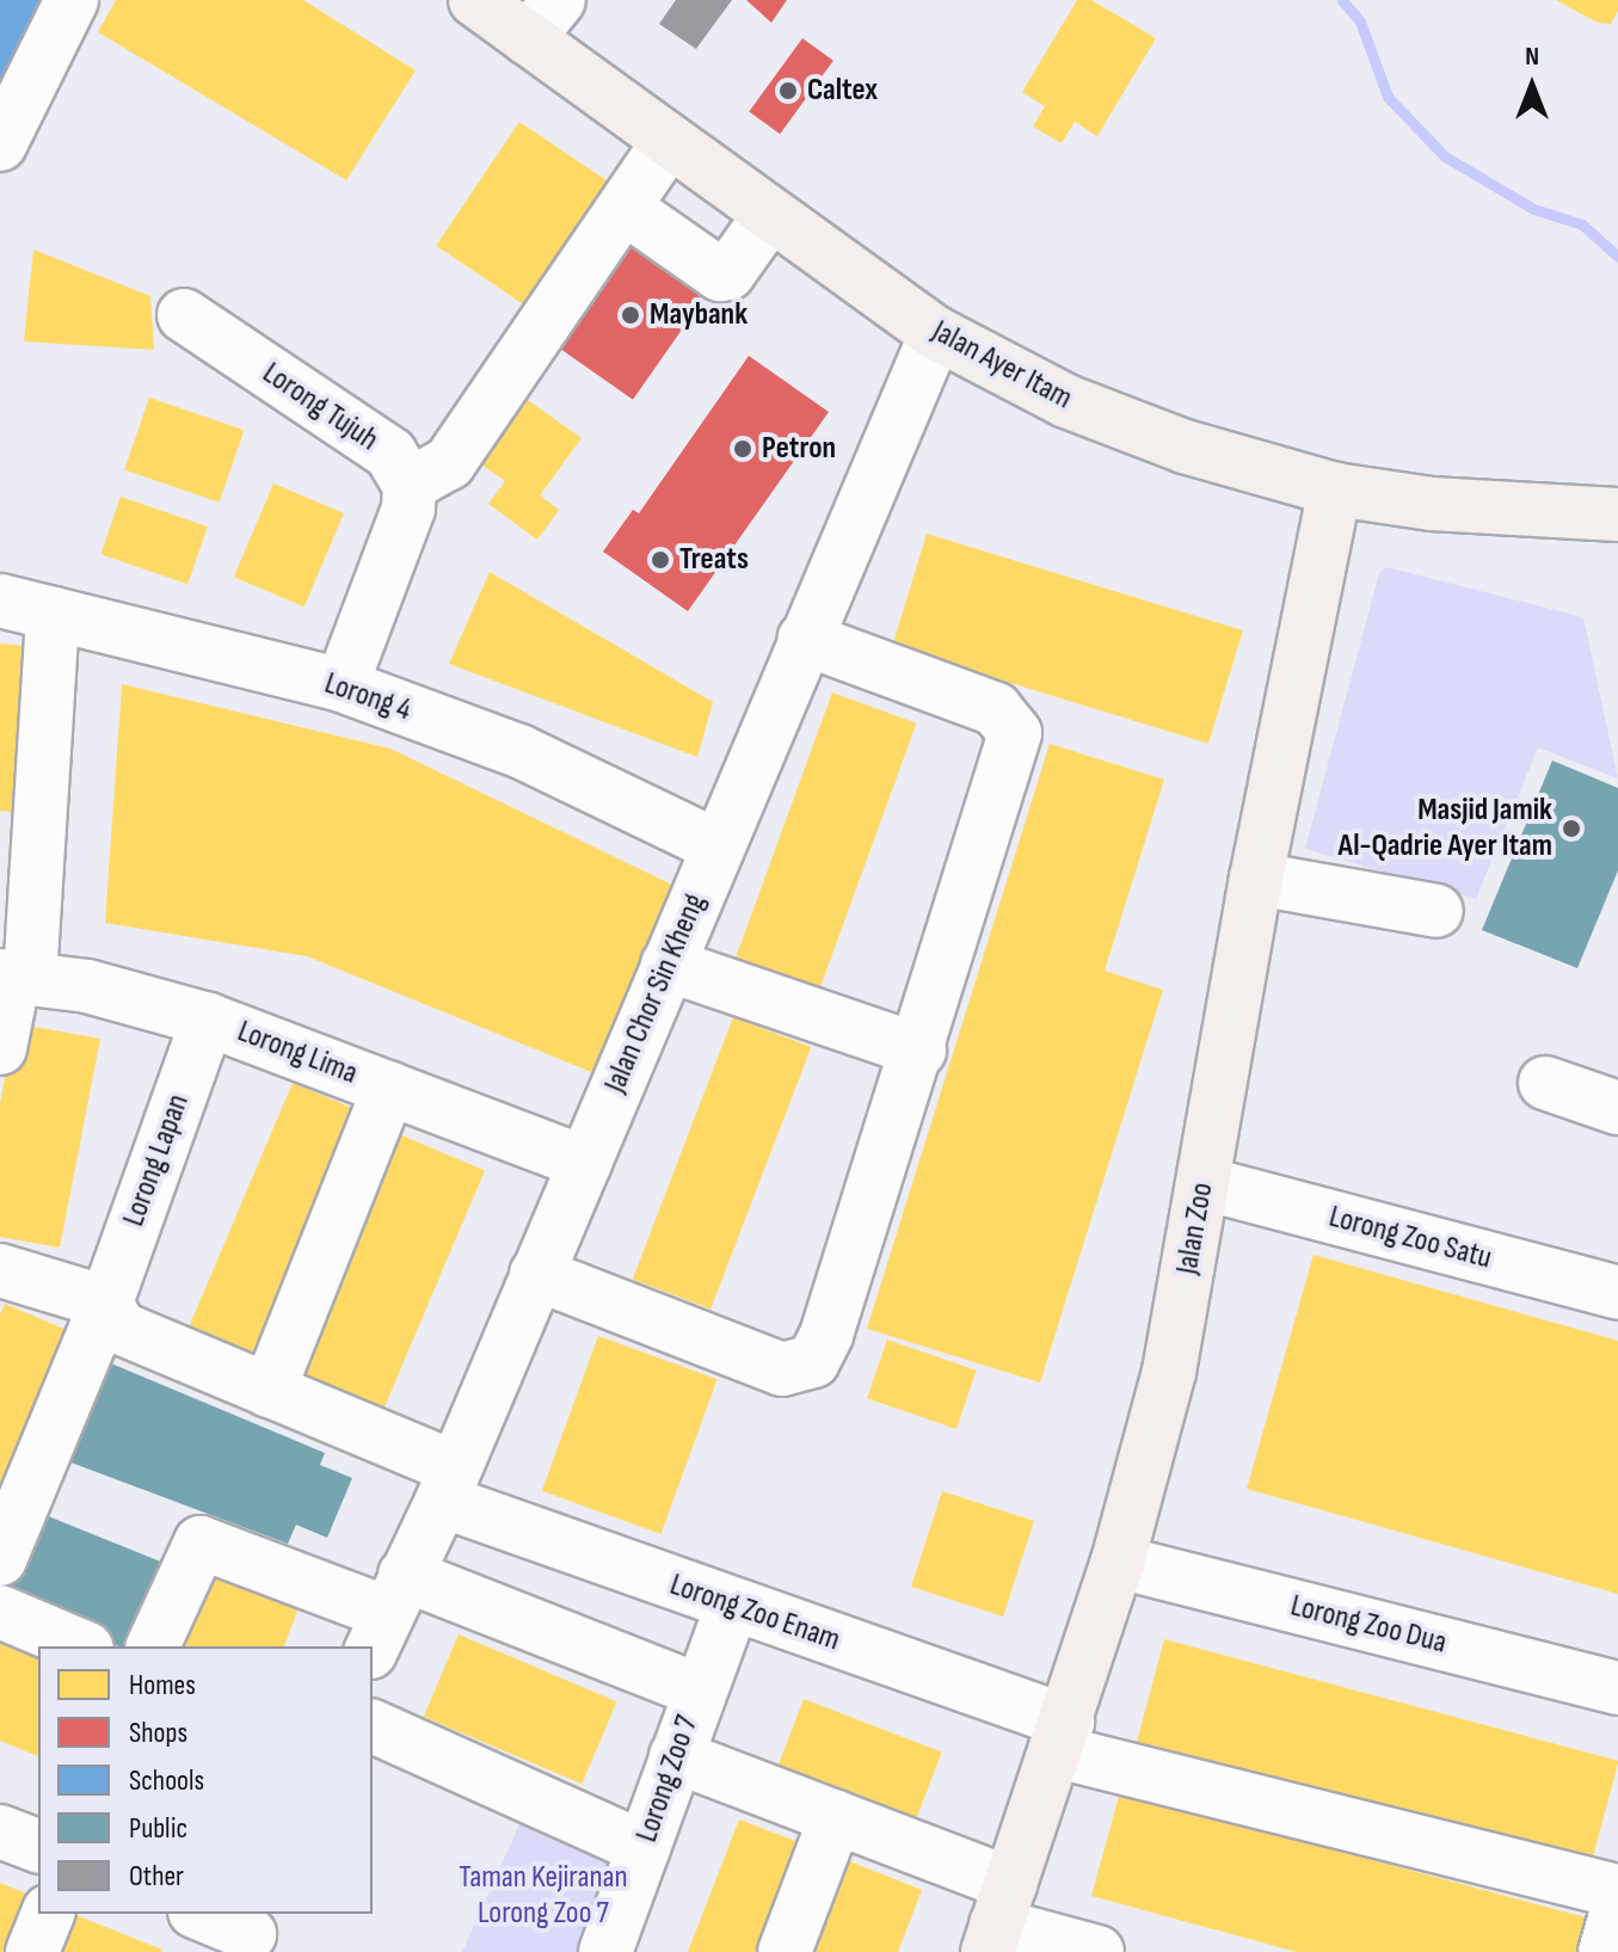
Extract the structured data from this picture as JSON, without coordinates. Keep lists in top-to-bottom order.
{
  "streets": {
    "main road": ["Jalan Ayer Itam", "Jalan Zoo"],
    "street": [
      "Lorong Tujuh",
      "Lorong 4",
      "Jalan Chor Sin Kheng",
      "Lorong Lima",
      "Lorong Lapan",
      "Lorong Zoo Satu",
      "Lorong Zoo Enam",
      "Lorong Zoo Dua",
      "Lorong Zoo 7"
    ]
  },
  "crossings": [
    ["Jalan Ayer Itam", "Jalan Chor Sin Kheng"],
    ["Jalan Ayer Itam", "Jalan Zoo"],
    ["Lorong 4", "Jalan Chor Sin Kheng"],
    ["Jalan Chor Sin Kheng", "Lorong Lima"],
    ["Jalan Chor Sin Kheng", "Lorong Zoo Enam"],
    ["Lorong Lima", "Lorong Lapan"],
    ["Lorong Lapan", "Lorong Zoo Enam"],
    ["Jalan Zoo", "Lorong Zoo Satu"],
    ["Jalan Zoo", "Lorong Zoo Enam"],
    ["Jalan Zoo", "Lorong Zoo Dua"],
    ["Lorong Zoo Enam", "Lorong Zoo 7"]
  ],
  "parks": ["Taman Kejiranan Lorong Zoo 7"],
  "places": [
    "Caltex",
    "Maybank",
    "Petron",
    "Treats",
    "Masjid Jamik Al-Qadrie Ayer Itam"
  ],
  "legend": [
    "Homes",
    "Shops",
    "Schools",
    "Public",
    "Other"
  ],
  "north": "top"
}
